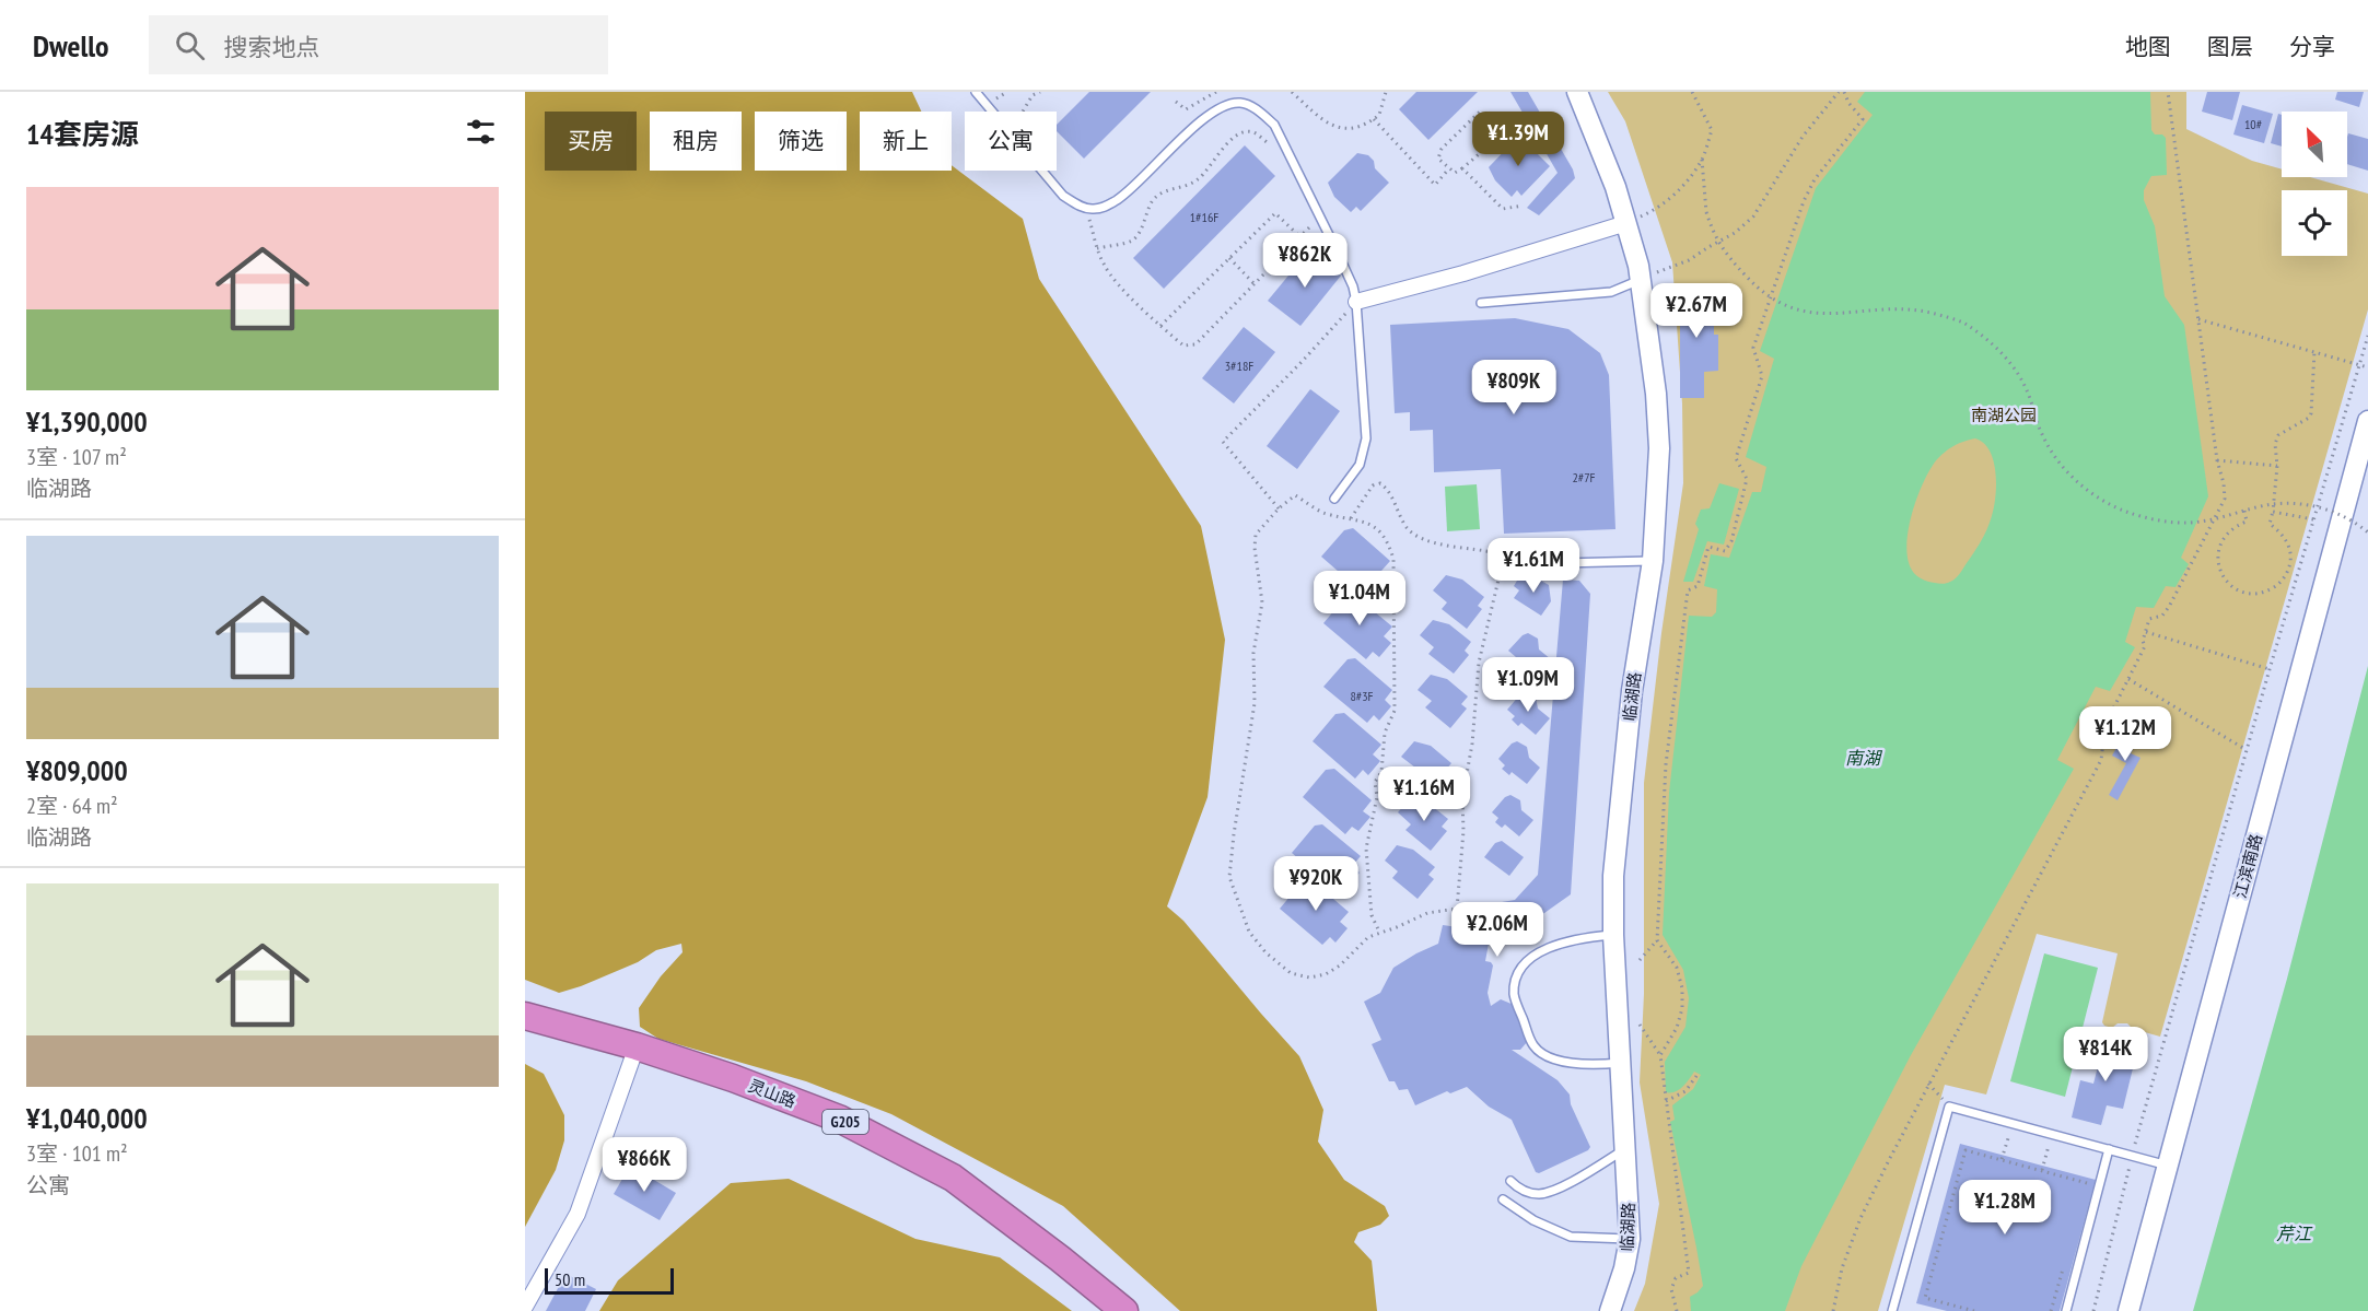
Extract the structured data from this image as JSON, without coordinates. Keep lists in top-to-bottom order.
{
  "streets": {
    "highway": ["灵山路", "G205"],
    "street": ["临湖路", "江滨南路"]
  },
  "water": ["南湖", "芹江"],
  "parks": ["南湖公园"],
  "house_numbers": [
    "10#",
    "1#16F",
    "3#18F",
    "2#7F",
    "8#3F"
  ],
  "scale_bar": "50 m",
  "north": "top left",
  "page": {
    "header": "Dwello",
    "search": "搜索地点",
    "nav": ["地图", "图层", "分享"],
    "heading": "14套房源",
    "price": [
      "¥1.39M",
      "¥862K",
      "¥2.67M",
      "¥809K",
      "¥1.61M",
      "¥1.04M",
      "¥1.09M",
      "¥1.12M",
      "¥1.16M",
      "¥920K",
      "¥2.06M",
      "¥814K",
      "¥866K",
      "¥1.28M"
    ],
    "chip": [
      "买房",
      "租房",
      "筛选",
      "新上",
      "公寓"
    ],
    "list": [
      {
        "name": "¥1,390,000",
        "note": "3室 · 107 m² · 临湖路"
      },
      {
        "name": "¥809,000",
        "note": "2室 · 64 m² · 临湖路"
      },
      {
        "name": "¥1,040,000",
        "note": "3室 · 101 m² · 公寓"
      }
    ],
    "scale": "50 m"
  }
}
